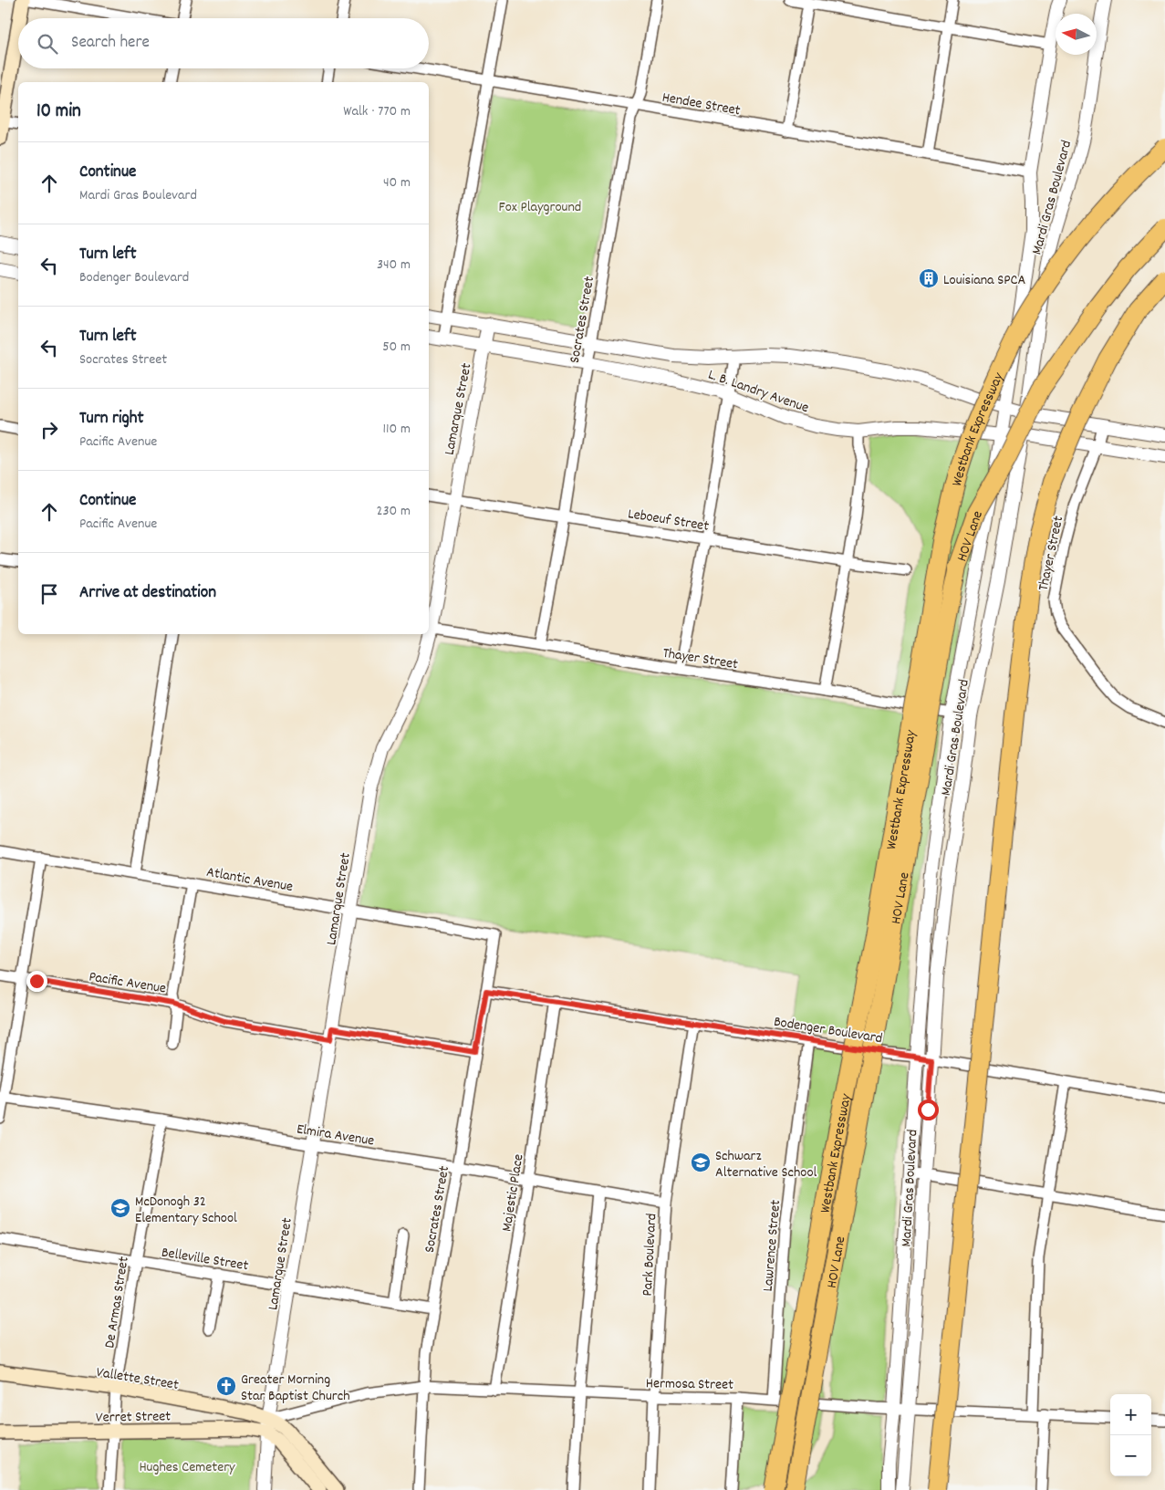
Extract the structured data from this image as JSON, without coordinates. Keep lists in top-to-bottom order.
{
  "streets": {
    "highway": ["Westbank Expressway", "HOV Lane"],
    "main road": ["Vallette Street", "Verret Street"],
    "street": [
      "Hendee Street",
      "Mardi Gras Boulevard",
      "Socrates Street",
      "L. B. Landry Avenue",
      "Lamarque Street",
      "Leboeuf Street",
      "Thayer Street",
      "Atlantic Avenue",
      "Pacific Avenue",
      "Bodenger Boulevard",
      "Elmira Avenue",
      "Majestic Place",
      "Lawrence Street",
      "Park Boulevard",
      "Belleville Street",
      "De Armas Street",
      "Hermosa Street"
    ]
  },
  "crossings": [
    ["Hendee Street", "Mardi Gras Boulevard"],
    ["Hendee Street", "Socrates Street"],
    ["Mardi Gras Boulevard", "L. B. Landry Avenue"],
    ["Mardi Gras Boulevard", "Thayer Street"],
    ["Mardi Gras Boulevard", "Bodenger Boulevard"],
    ["Mardi Gras Boulevard", "Hermosa Street"],
    ["Socrates Street", "L. B. Landry Avenue"],
    ["Socrates Street", "Leboeuf Street"],
    ["Socrates Street", "Thayer Street"],
    ["Socrates Street", "Atlantic Avenue"],
    ["Socrates Street", "Pacific Avenue"],
    ["Socrates Street", "Bodenger Boulevard"],
    ["Socrates Street", "Elmira Avenue"],
    ["Socrates Street", "Belleville Street"],
    ["Socrates Street", "Hermosa Street"],
    ["L. B. Landry Avenue", "Lamarque Street"],
    ["L. B. Landry Avenue", "Thayer Street"],
    ["Lamarque Street", "Leboeuf Street"],
    ["Lamarque Street", "Thayer Street"],
    ["Lamarque Street", "Atlantic Avenue"],
    ["Lamarque Street", "Pacific Avenue"],
    ["Lamarque Street", "Elmira Avenue"],
    ["Lamarque Street", "Belleville Street"],
    ["Lamarque Street", "Vallette Street"],
    ["Lamarque Street", "Hermosa Street"],
    ["Lamarque Street", "Verret Street"],
    ["Bodenger Boulevard", "Majestic Place"],
    ["Bodenger Boulevard", "Lawrence Street"],
    ["Bodenger Boulevard", "Park Boulevard"],
    ["Elmira Avenue", "Majestic Place"],
    ["Elmira Avenue", "Park Boulevard"],
    ["Elmira Avenue", "De Armas Street"],
    ["Majestic Place", "Hermosa Street"],
    ["Lawrence Street", "Hermosa Street"],
    ["Park Boulevard", "Hermosa Street"],
    ["Belleville Street", "De Armas Street"],
    ["De Armas Street", "Vallette Street"],
    ["De Armas Street", "Verret Street"],
    ["Vallette Street", "Hermosa Street"],
    ["Vallette Street", "Verret Street"],
    ["Hermosa Street", "Verret Street"]
  ],
  "parks": ["Fox Playground", "Hughes Cemetery"],
  "places": {
    "building": ["Louisiana SPCA"],
    "school or university": ["Schwarz Alternative School", "McDonogh 32 Elementary School"],
    "church": ["Greater Morning Star Baptist Church"]
  },
  "north": "left",
  "page": {
    "search": "Search here",
    "heading": ["10 min", "Walk · 770 m"],
    "list": [
      ["Continue", "Mardi Gras Boulevard", "40 m"],
      ["Turn left", "Bodenger Boulevard", "340 m"],
      ["Turn left", "Socrates Street", "50 m"],
      ["Turn right", "Pacific Avenue", "110 m"],
      ["Continue", "Pacific Avenue", "230 m"],
      "Arrive at destination"
    ],
    "map_buttons": ["+", "−"]
  }
}
